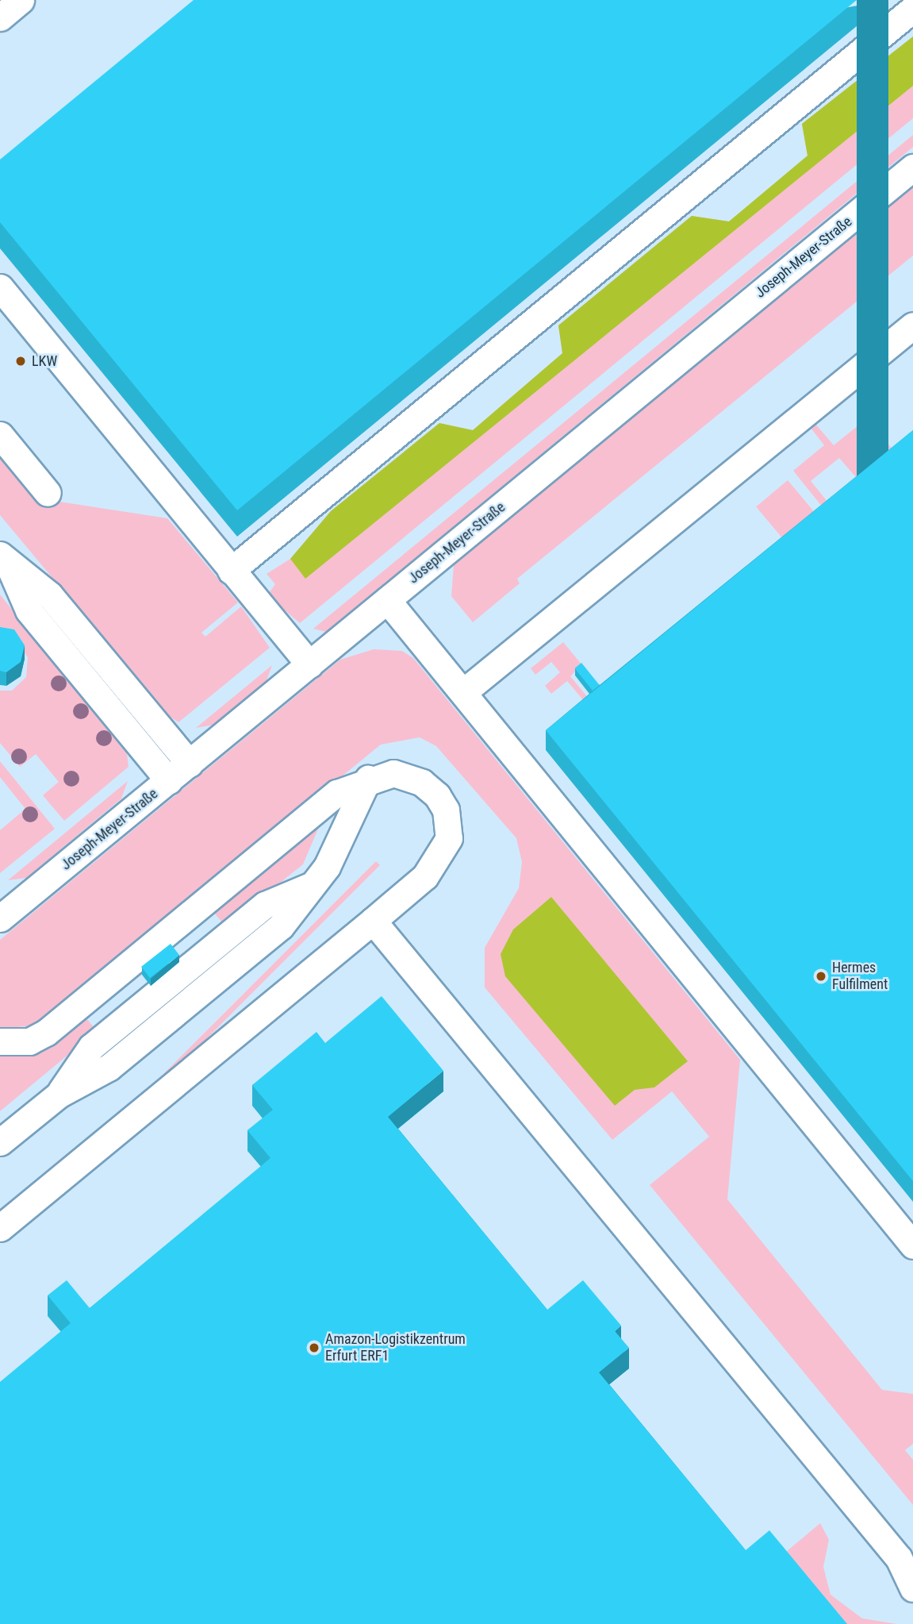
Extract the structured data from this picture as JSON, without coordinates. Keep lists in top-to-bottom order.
{
  "streets": {
    "street": ["Joseph-Meyer-Straße"]
  },
  "places": ["LKW", "Hermes Fulfilment", "Amazon-Logistikzentrum Erfurt ERF1"]
}
